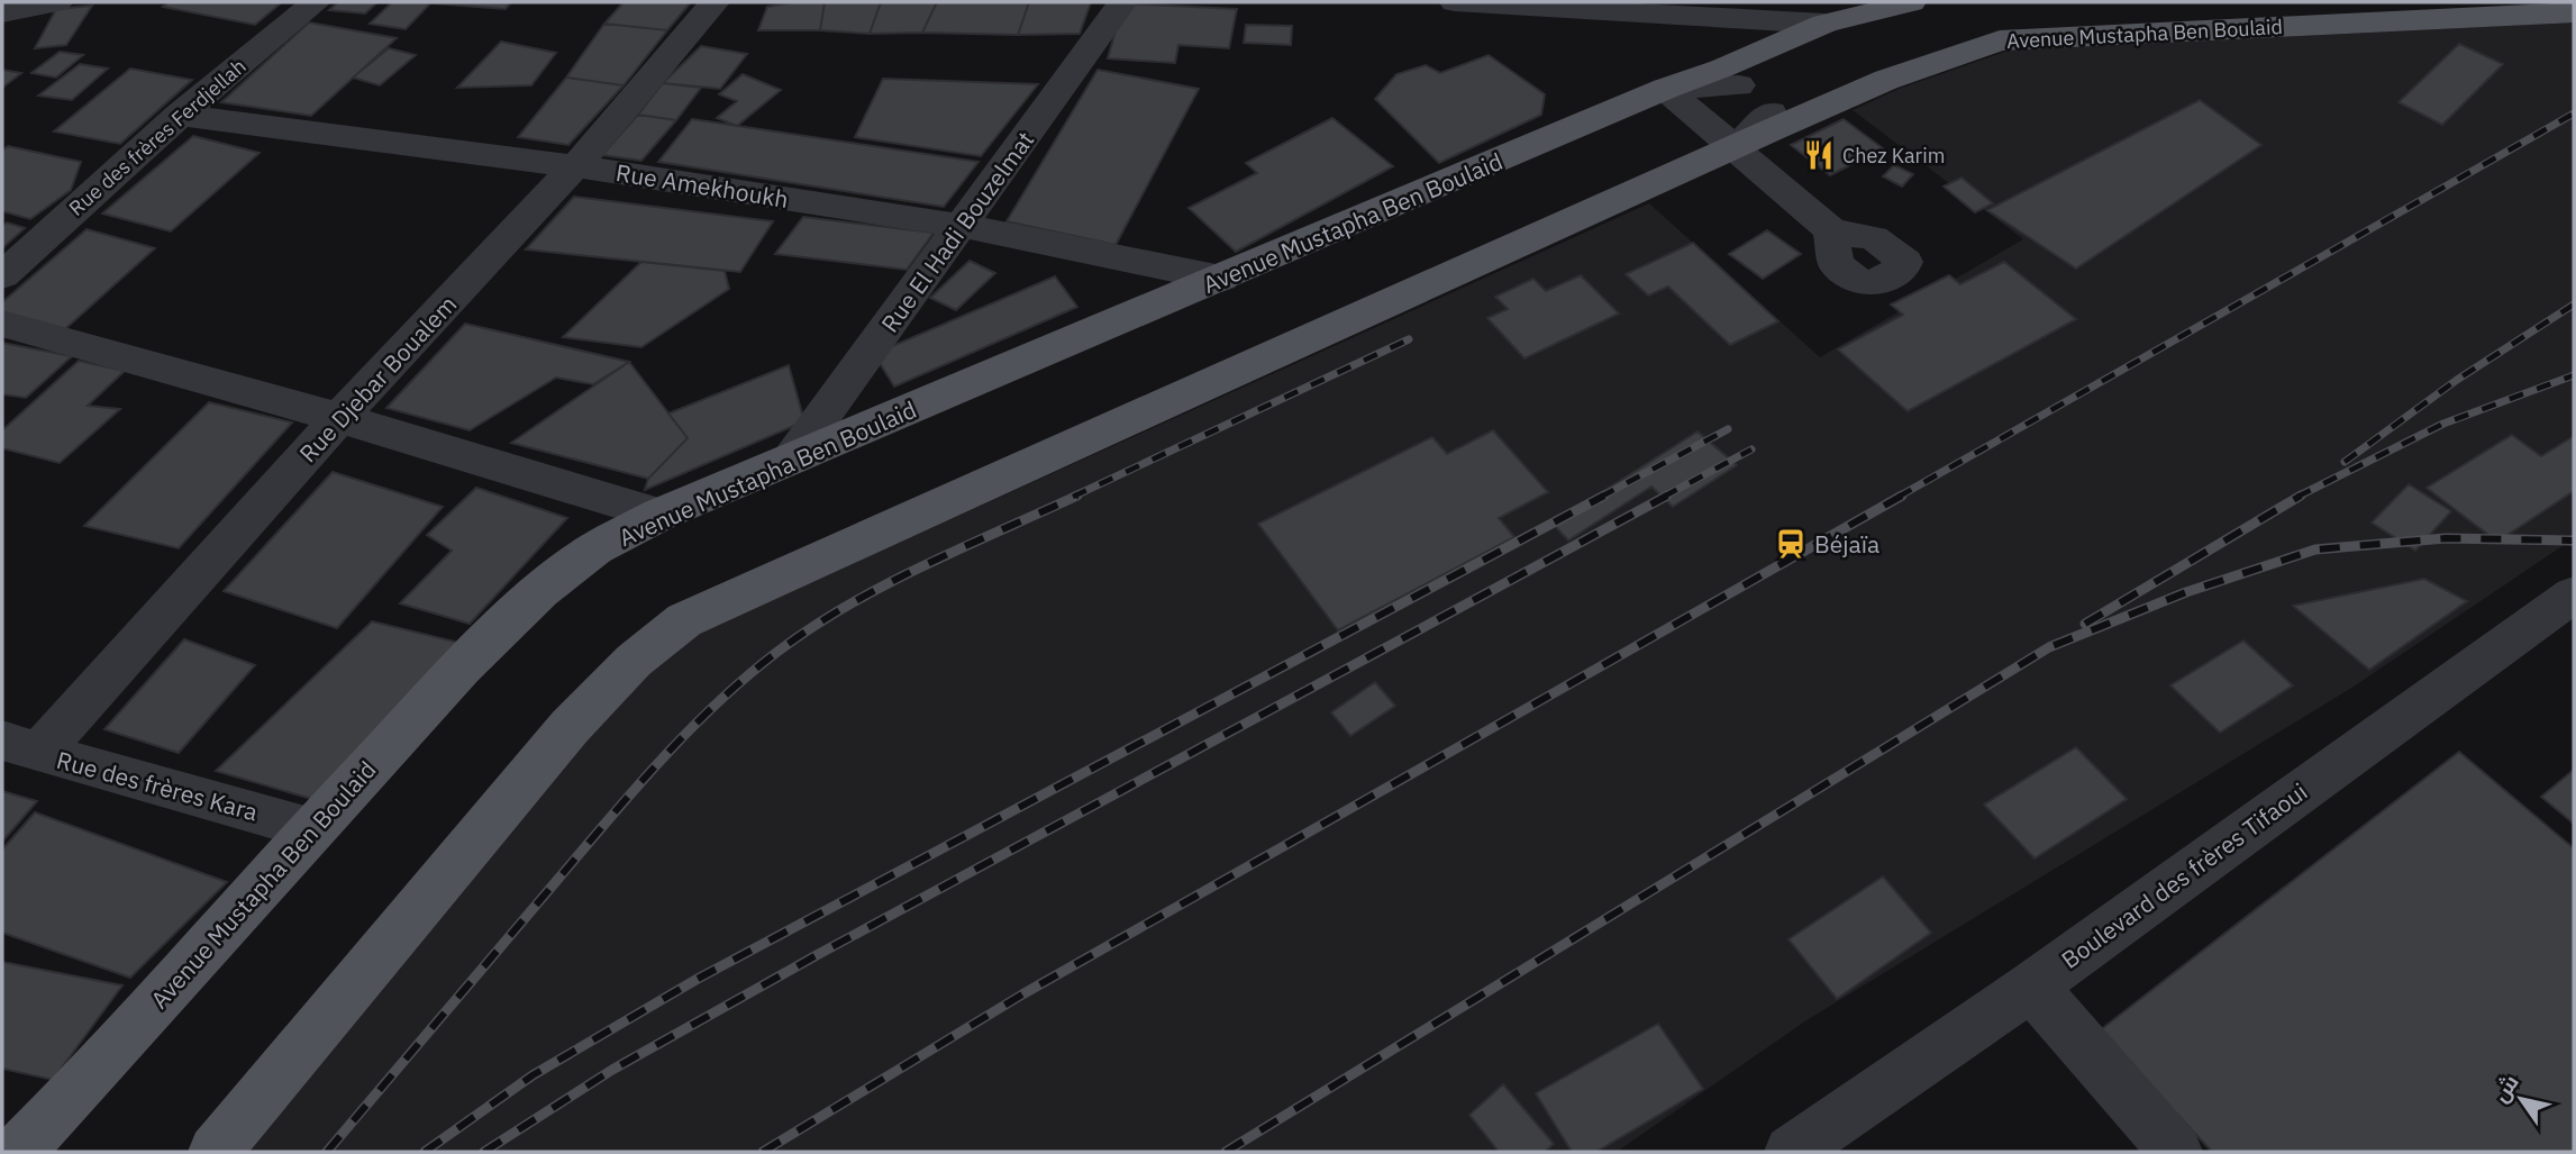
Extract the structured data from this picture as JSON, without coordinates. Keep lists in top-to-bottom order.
{
  "streets": {
    "main road": ["Avenue Mustapha Ben Boulaid"],
    "street": [
      "Rue des frères Ferdjellah",
      "Rue Amekhoukh",
      "Rue El Hadi Bouzelmat",
      "Rue Djebar Boualem",
      "Rue des frères Kara",
      "Boulevard des frères Tifaoui"
    ]
  },
  "crossings": [
    ["Avenue Mustapha Ben Boulaid", "Rue Amekhoukh"],
    ["Avenue Mustapha Ben Boulaid", "Rue El Hadi Bouzelmat"],
    ["Avenue Mustapha Ben Boulaid", "Rue des frères Kara"],
    ["Rue des frères Ferdjellah", "Rue Amekhoukh"],
    ["Rue Amekhoukh", "Rue El Hadi Bouzelmat"],
    ["Rue Amekhoukh", "Rue Djebar Boualem"],
    ["Rue Djebar Boualem", "Rue des frères Kara"]
  ],
  "places": {
    "restaurant": ["Chez Karim"],
    "station": ["Béjaïa"]
  },
  "north": "top left"
}
